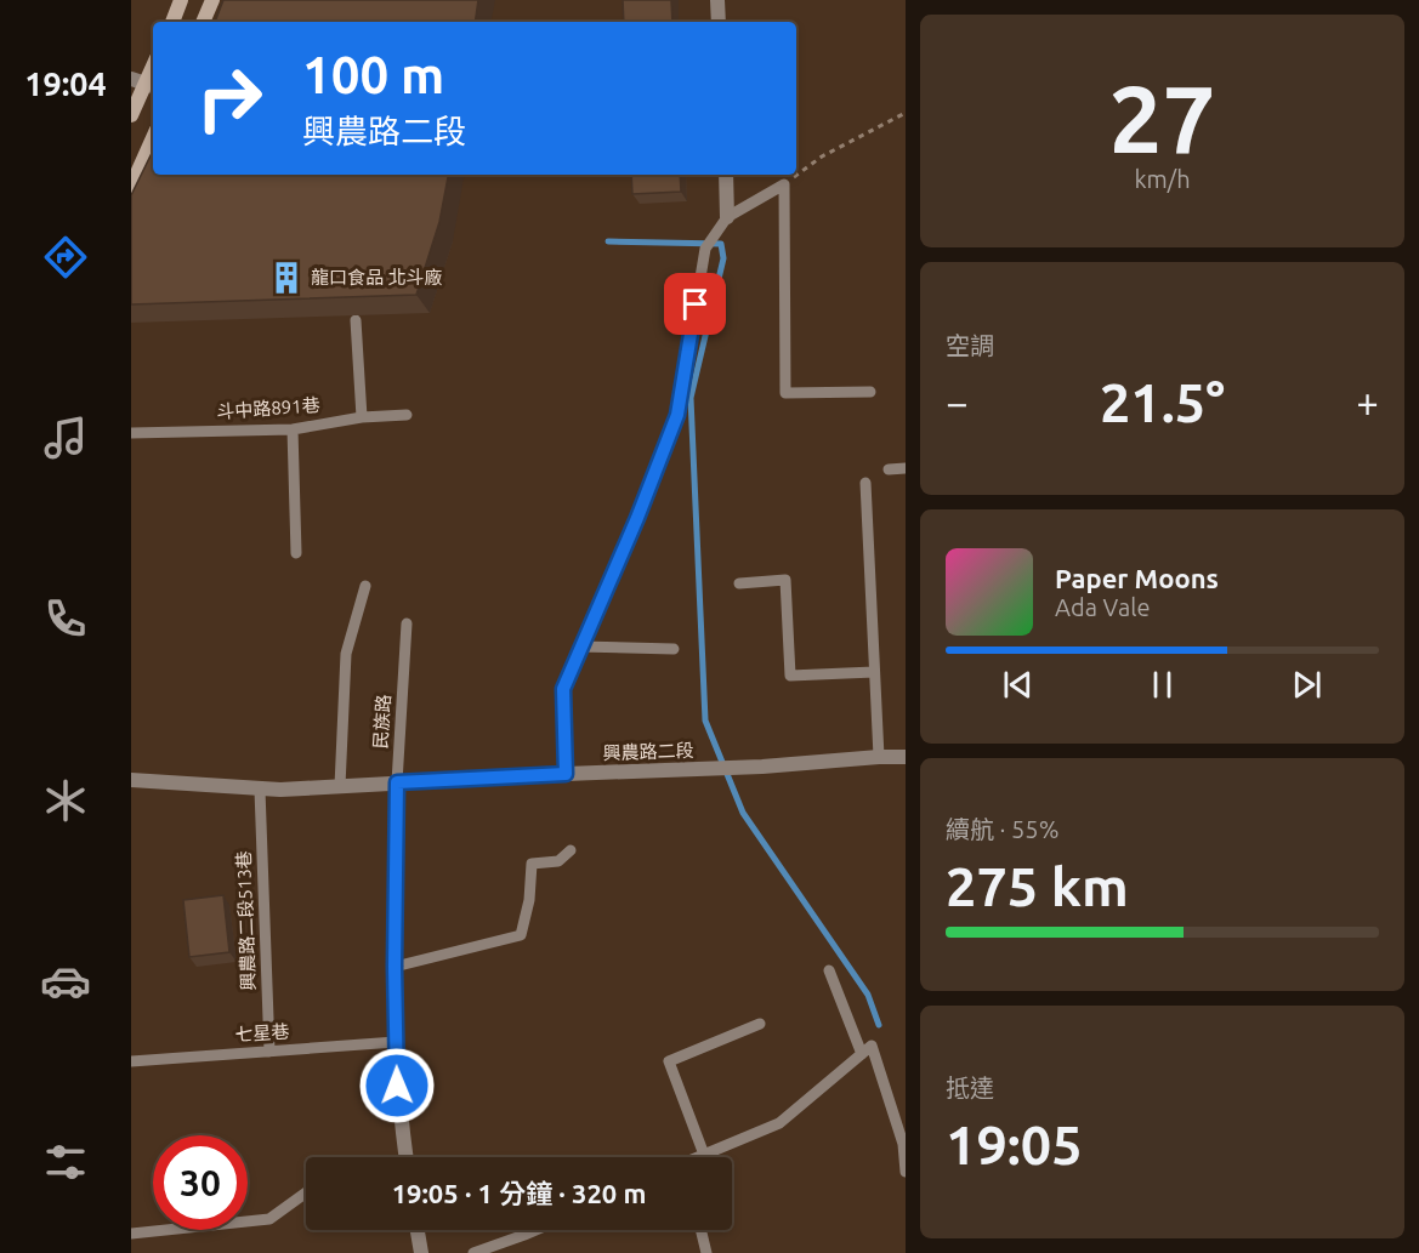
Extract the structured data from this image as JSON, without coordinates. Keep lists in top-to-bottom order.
{
  "streets": {
    "street": ["民族路", "興農路二段"],
    "lane": ["斗中路891巷", "興農路二段513巷", "七星巷"]
  },
  "crossings": [
    ["民族路", "興農路二段"],
    ["民族路", "七星巷"],
    ["興農路二段", "興農路二段513巷"],
    ["興農路二段513巷", "七星巷"]
  ],
  "places": {
    "building": ["龍口食品 北斗廠"]
  },
  "page": {
    "tabs": "19:04",
    "tile": [
      ["27", "km/h"],
      "空調",
      ["續航 · 55%", "275 km"],
      ["抵達", "19:05"]
    ],
    "turn": ["100 m", "興農路二段"],
    "heat": ["−", "21.5°", "+"],
    "song": ["Paper Moons", "Ada Vale"],
    "limit": "30",
    "trip": "19:05 · 1 分鐘 · 320 m"
  }
}
